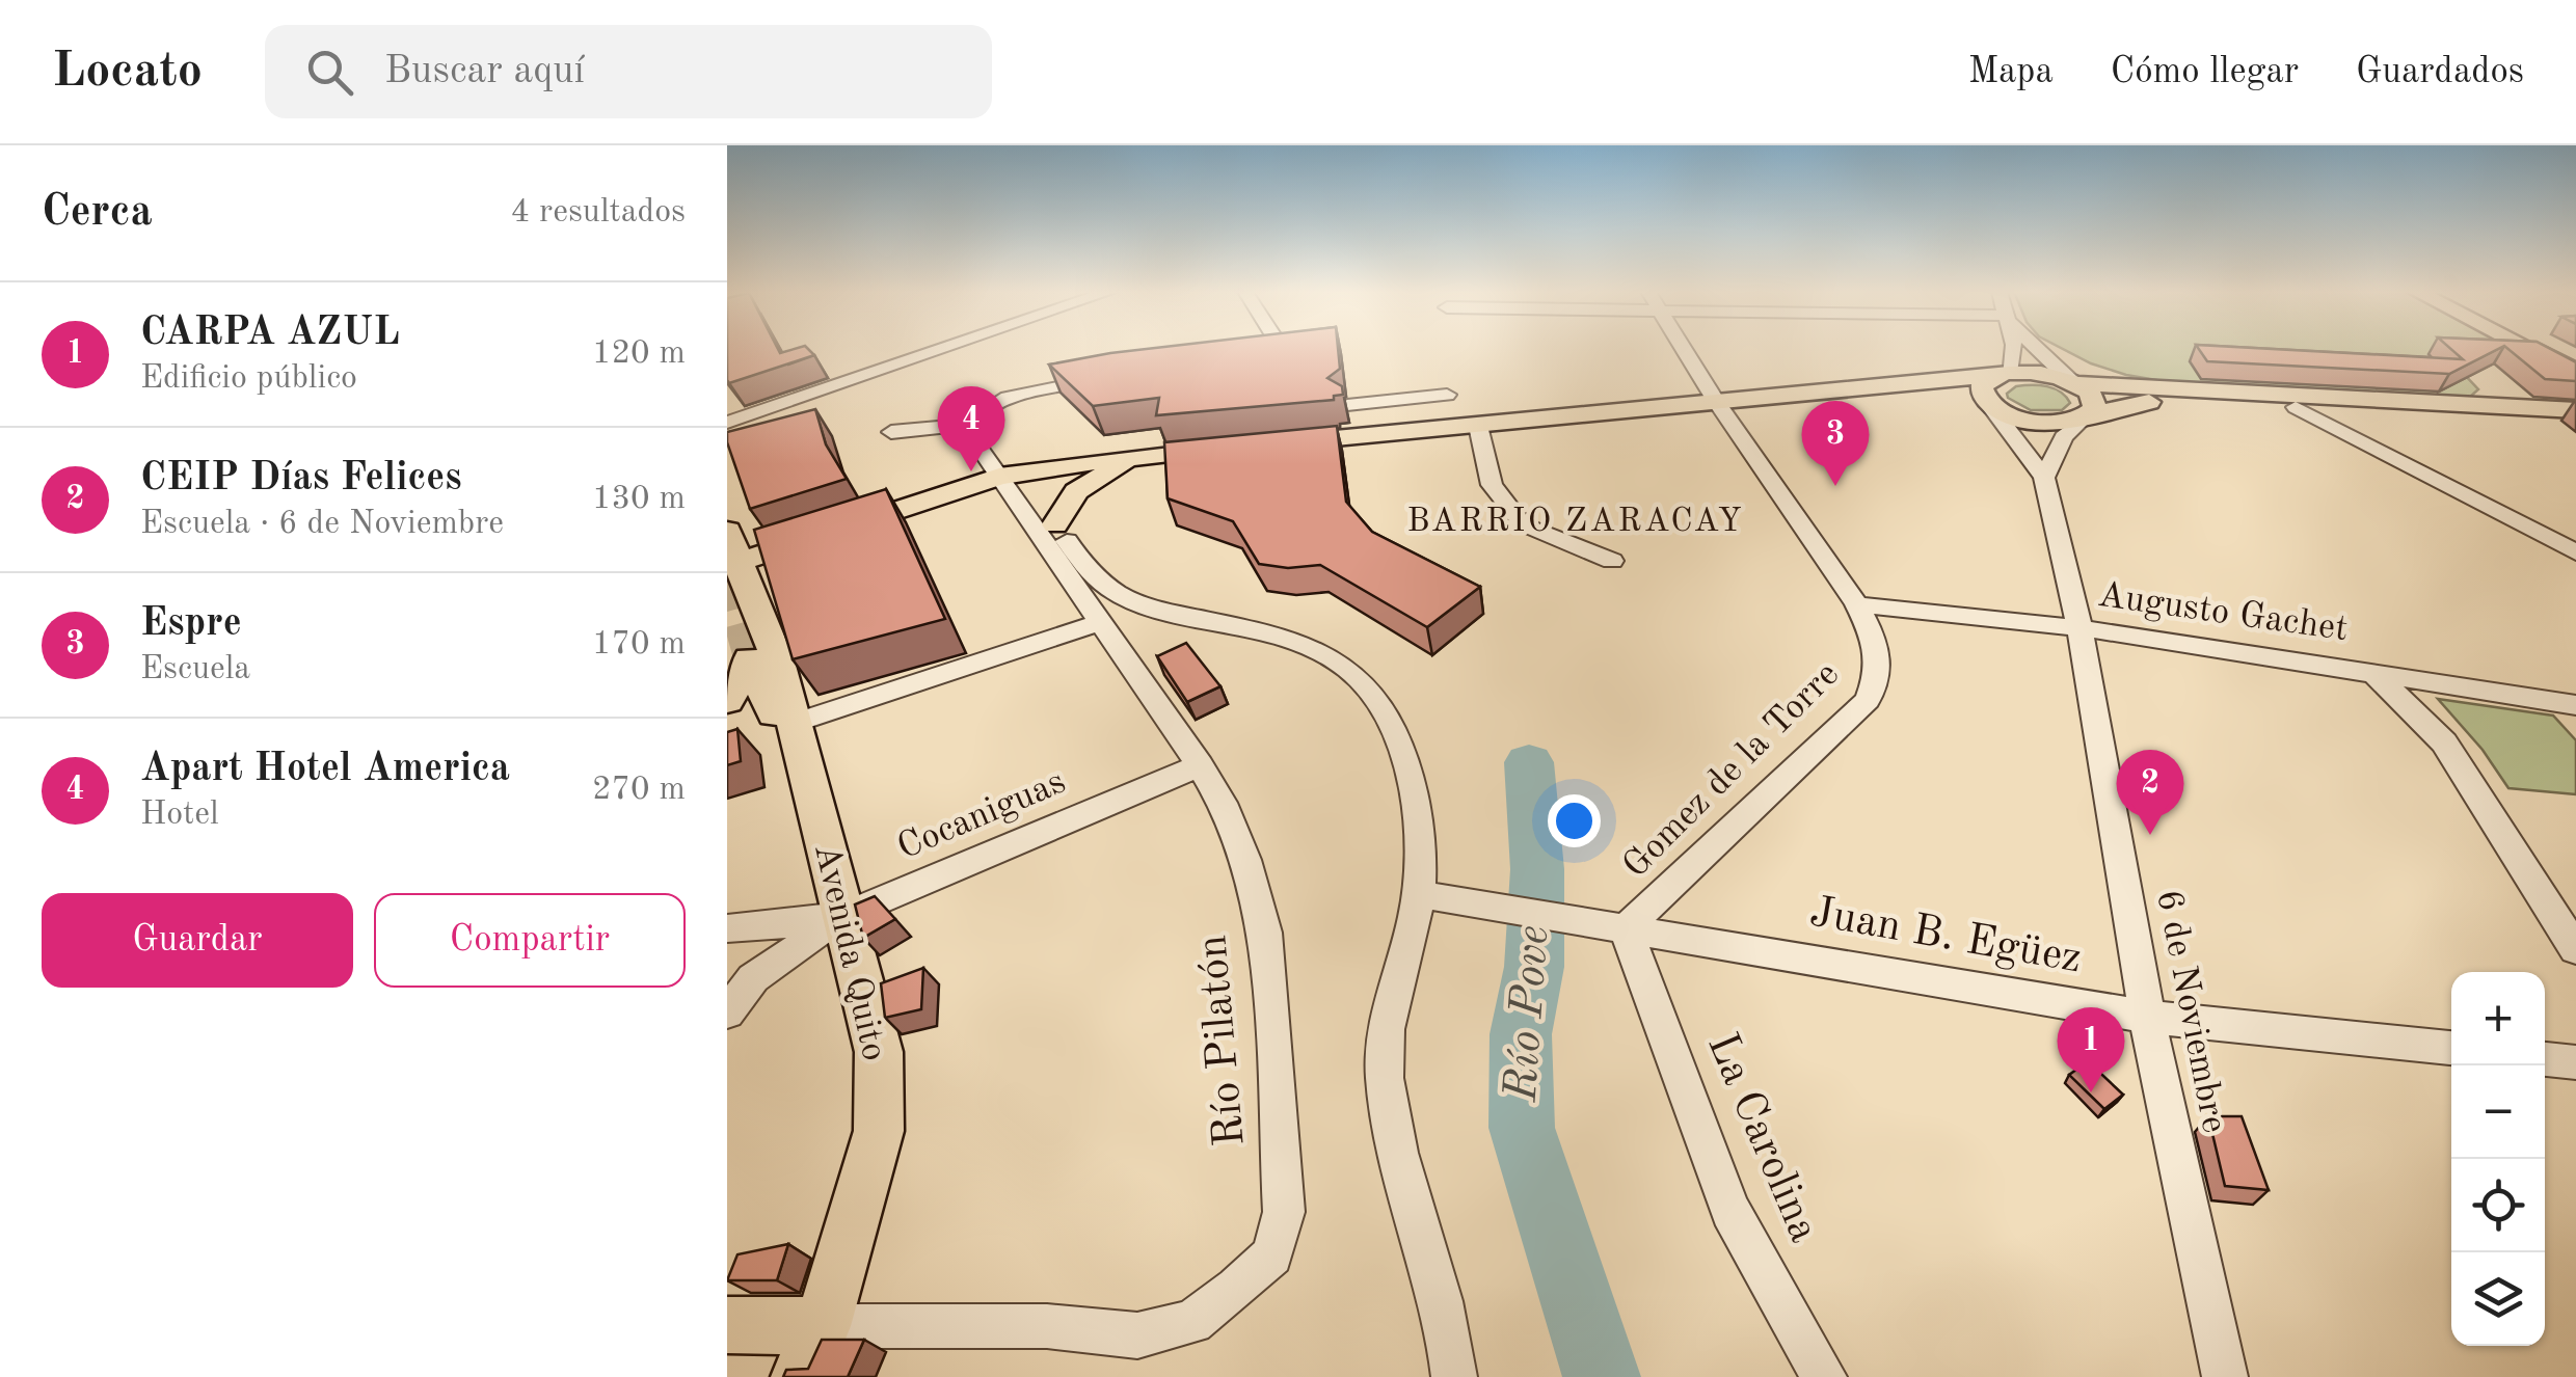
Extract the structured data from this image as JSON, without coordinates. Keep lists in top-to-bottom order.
{
  "streets": {
    "main road": ["Avenida Quito"],
    "street": [
      "Augusto Gachet",
      "Gomez de la Torre",
      "Cocaniguas",
      "Juan B. Egüez",
      "6 de Noviembre",
      "Río Pilatón",
      "La Carolina"
    ]
  },
  "crossings": [
    ["Augusto Gachet", "Gomez de la Torre"],
    ["Augusto Gachet", "6 de Noviembre"],
    ["Gomez de la Torre", "Juan B. Egüez"],
    ["Gomez de la Torre", "La Carolina"],
    ["Cocaniguas", "Avenida Quito"],
    ["Cocaniguas", "Río Pilatón"],
    ["Juan B. Egüez", "6 de Noviembre"],
    ["Juan B. Egüez", "La Carolina"],
    ["Avenida Quito", "Río Pilatón"]
  ],
  "districts": ["BARRIO ZARACAY"],
  "water": ["Río Pove"],
  "page": {
    "header": "Locato",
    "search": "Buscar aquí",
    "nav": ["Mapa", "Cómo llegar", "Guardados"],
    "heading": ["Cerca", "4 resultados"],
    "list": [
      {
        "mark": "1",
        "name": "CARPA AZUL",
        "note": "Edificio público",
        "value": "120 m"
      },
      {
        "mark": "2",
        "name": "CEIP Días Felices",
        "note": "Escuela · 6 de Noviembre",
        "value": "130 m"
      },
      {
        "mark": "3",
        "name": "Espre",
        "note": "Escuela",
        "value": "170 m"
      },
      {
        "mark": "4",
        "name": "Apart Hotel America",
        "note": "Hotel",
        "value": "270 m"
      }
    ],
    "pins": [
      "4",
      "3",
      "2",
      "1"
    ],
    "buttons": ["Guardar", "Compartir"],
    "map_buttons": ["+", "−"]
  }
}
